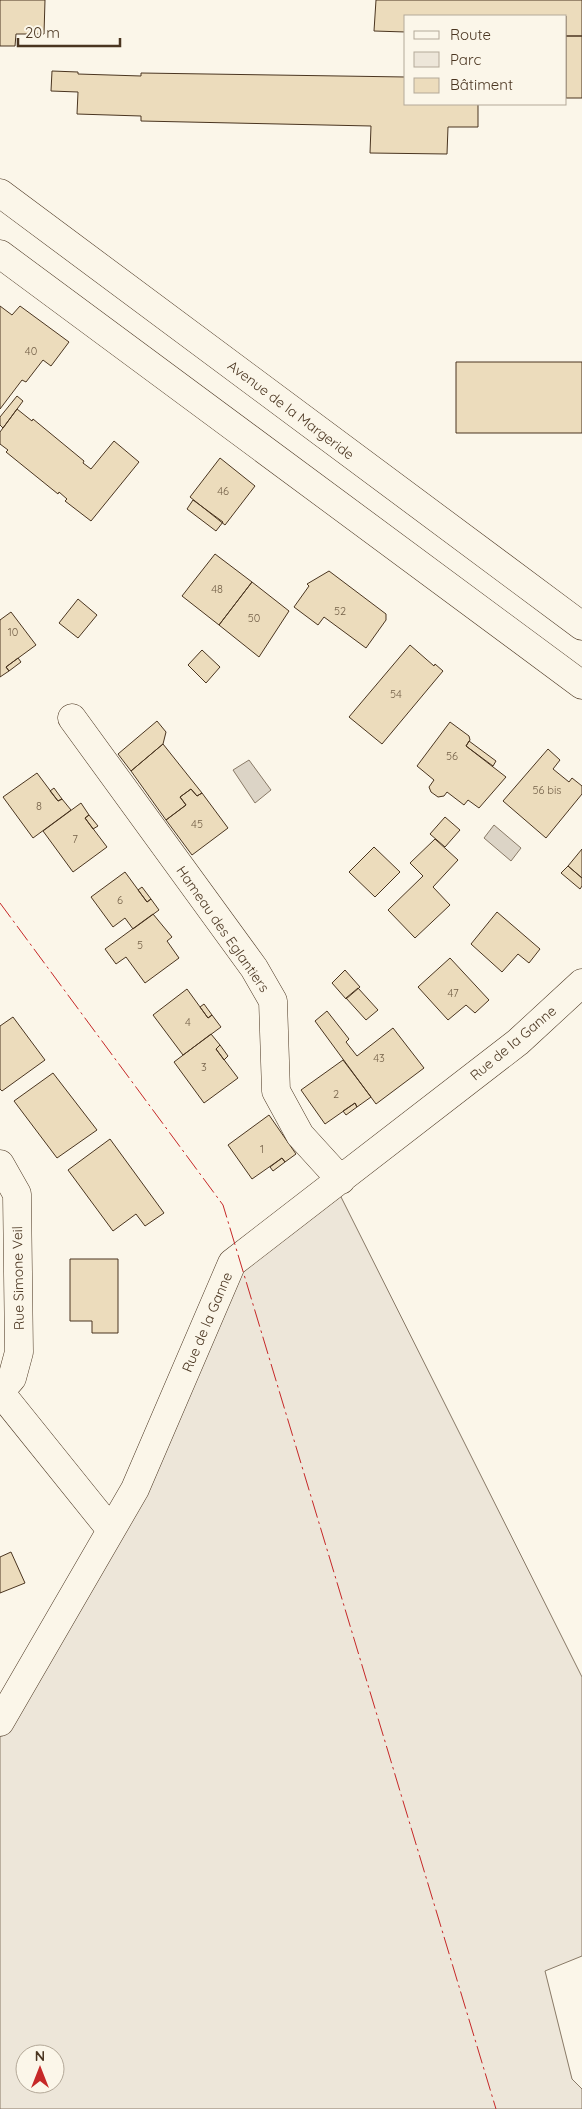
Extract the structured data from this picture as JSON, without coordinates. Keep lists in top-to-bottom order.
{
  "streets": {
    "street": [
      "Avenue de la Margeride",
      "Hameau des Eglantiers",
      "Rue de la Ganne",
      "Rue Simone Veil"
    ]
  },
  "crossings": [
    ["Hameau des Eglantiers", "Rue de la Ganne"]
  ],
  "house_numbers": [
    "40",
    "46",
    "48",
    "52",
    "50",
    "10",
    "54",
    "56",
    "56 bis",
    "8",
    "45",
    "7",
    "6",
    "5",
    "47",
    "4",
    "43",
    "3",
    "2",
    "1"
  ],
  "legend": ["Route", "Parc", "Bâtiment"],
  "scale_bar": "20 m",
  "north": "top"
}
